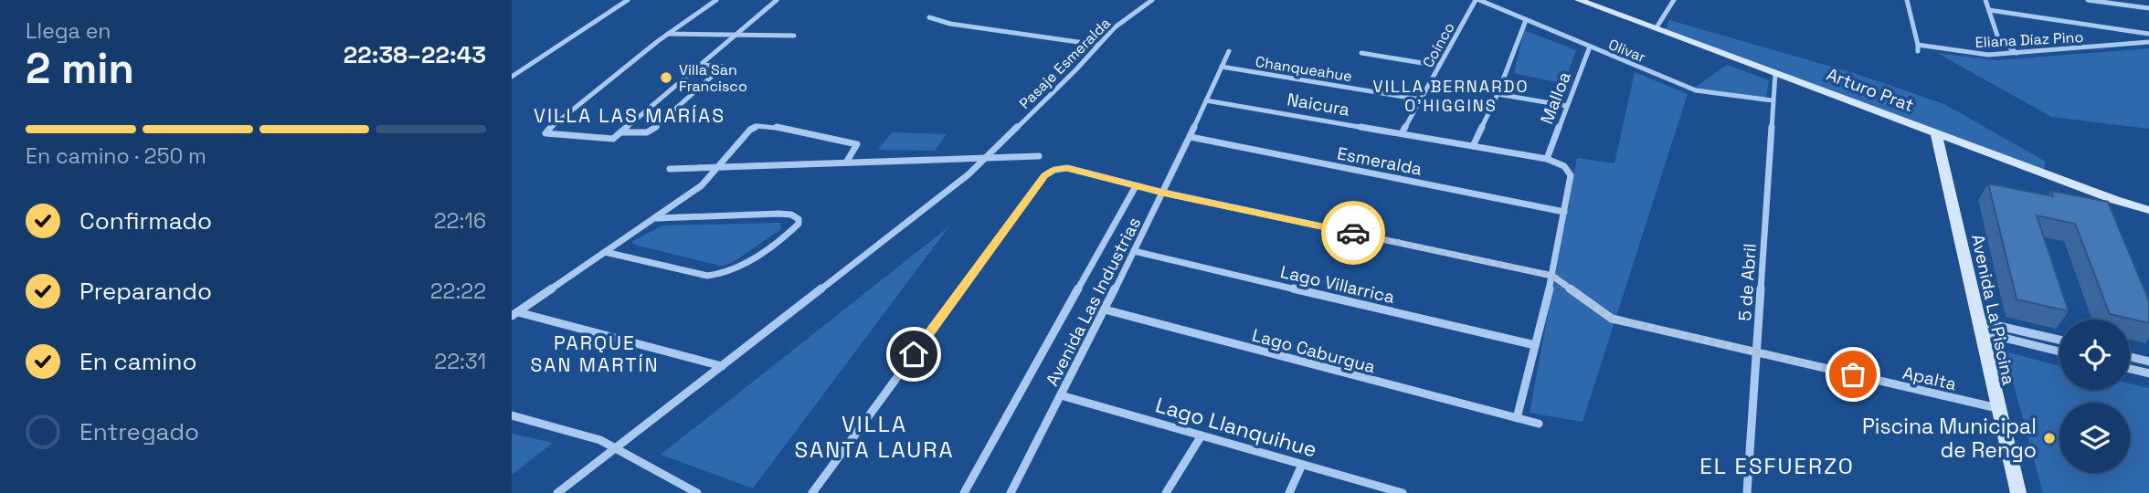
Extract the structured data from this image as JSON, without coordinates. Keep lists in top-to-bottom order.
{
  "streets": {
    "main road": ["Arturo Prat", "Avenida La Piscina"],
    "street": [
      "Eliana Díaz Pino",
      "Coínco",
      "Olivar",
      "Pasaje Esmeralda",
      "Chanqueahue",
      "Malloa",
      "Naicura",
      "Esmeralda",
      "5 de Abril",
      "Lago Villarrica",
      "Avenida Las Industrias",
      "Lago Caburgua",
      "Apalta",
      "Lago Llanquihue"
    ]
  },
  "crossings": [
    ["Coínco", "Olivar"],
    ["Coínco", "Chanqueahue"],
    ["Coínco", "Naicura"],
    ["Olivar", "Malloa"],
    ["Olivar", "5 de Abril"],
    ["Chanqueahue", "Avenida Las Industrias"],
    ["Arturo Prat", "5 de Abril"],
    ["Arturo Prat", "Avenida La Piscina"],
    ["Malloa", "Naicura"],
    ["Naicura", "Esmeralda"],
    ["Naicura", "Avenida Las Industrias"],
    ["Esmeralda", "Avenida Las Industrias"],
    ["5 de Abril", "Apalta"],
    ["Lago Villarrica", "Avenida Las Industrias"],
    ["Avenida Las Industrias", "Lago Caburgua"],
    ["Avenida Las Industrias", "Apalta"],
    ["Avenida Las Industrias", "Lago Llanquihue"],
    ["Avenida La Piscina", "Apalta"]
  ],
  "districts": [
    "VILLA BERNARDO O'HIGGINS",
    "VILLA LAS MARÍAS",
    "PARQUE SAN MARTÍN",
    "VILLA SANTA LAURA",
    "EL ESFUERZO"
  ],
  "places": ["Villa San Francisco", "Piscina Municipal de Rengo"],
  "page": {
    "heading": ["2 min", "Llega en", "22:38–22:43"],
    "bar": "En camino · 250 m",
    "list": [
      ["Confirmado", "22:16"],
      ["Preparando", "22:22"],
      ["En camino", "22:31"],
      "Entregado"
    ]
  }
}
